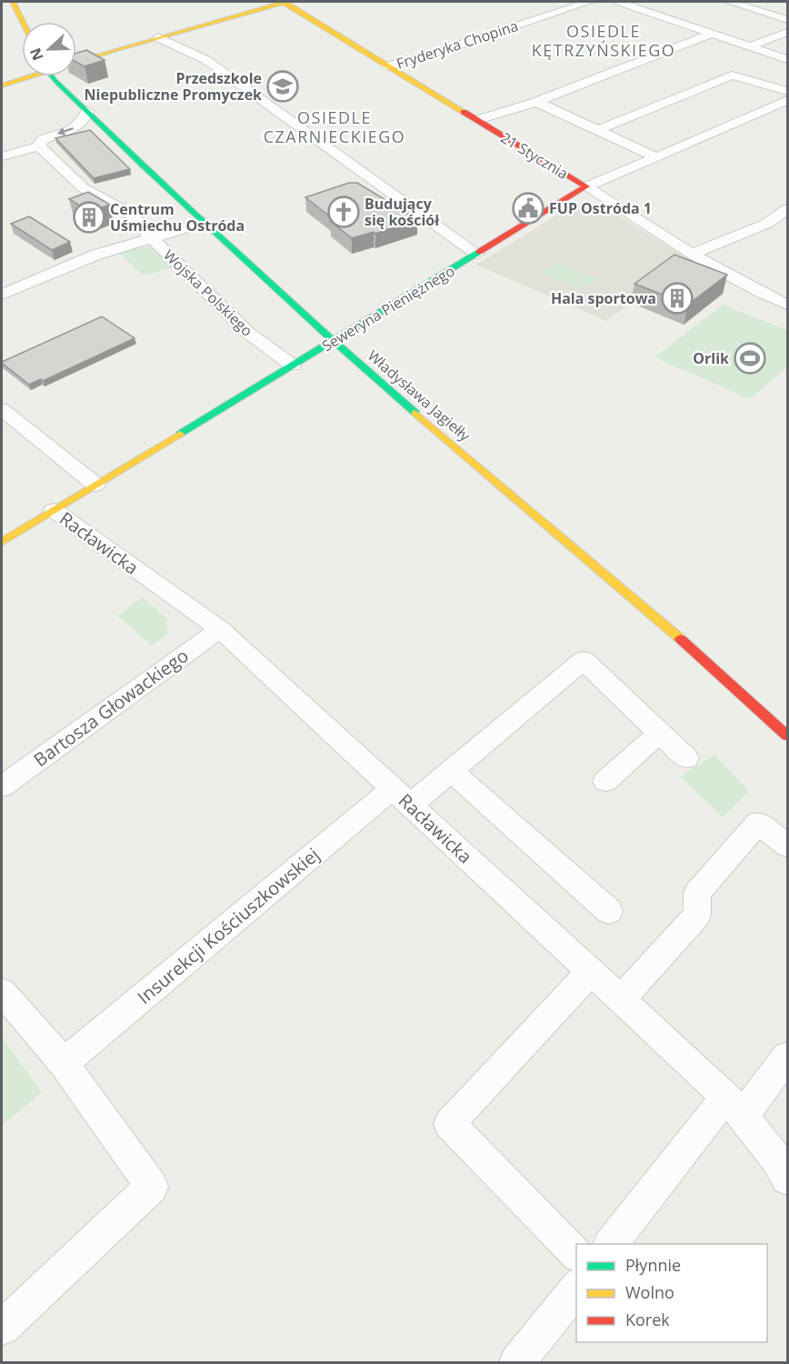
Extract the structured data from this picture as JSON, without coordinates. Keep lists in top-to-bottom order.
{
  "streets": {
    "street": [
      "Fryderyka Chopina",
      "21 Stycznia",
      "Wojska Polskiego",
      "Seweryna Pieniężnego",
      "Władysława Jagiełły",
      "Racławicka",
      "Bartosza Głowackiego",
      "Insurekcji Kościuszkowskiej"
    ]
  },
  "crossings": [
    ["Fryderyka Chopina", "21 Stycznia"],
    ["21 Stycznia", "Seweryna Pieniężnego"],
    ["Wojska Polskiego", "Seweryna Pieniężnego"],
    ["Wojska Polskiego", "Władysława Jagiełły"],
    ["Seweryna Pieniężnego", "Władysława Jagiełły"],
    ["Seweryna Pieniężnego", "Racławicka"],
    ["Racławicka", "Bartosza Głowackiego"],
    ["Racławicka", "Insurekcji Kościuszkowskiej"]
  ],
  "districts": ["OSIEDLE KĘTRZYŃSKIEGO", "OSIEDLE CZARNIECKIEGO"],
  "places": {
    "school or university": ["Przedszkole Niepubliczne Promyczek"],
    "public building": ["FUP Ostróda 1"],
    "church": ["Budujący się kościół"],
    "building": ["Centrum Uśmiechu Ostróda", "Hala sportowa"],
    "sports": ["Orlik"]
  },
  "legend": ["Płynnie", "Wolno", "Korek"],
  "north": "left"
}
